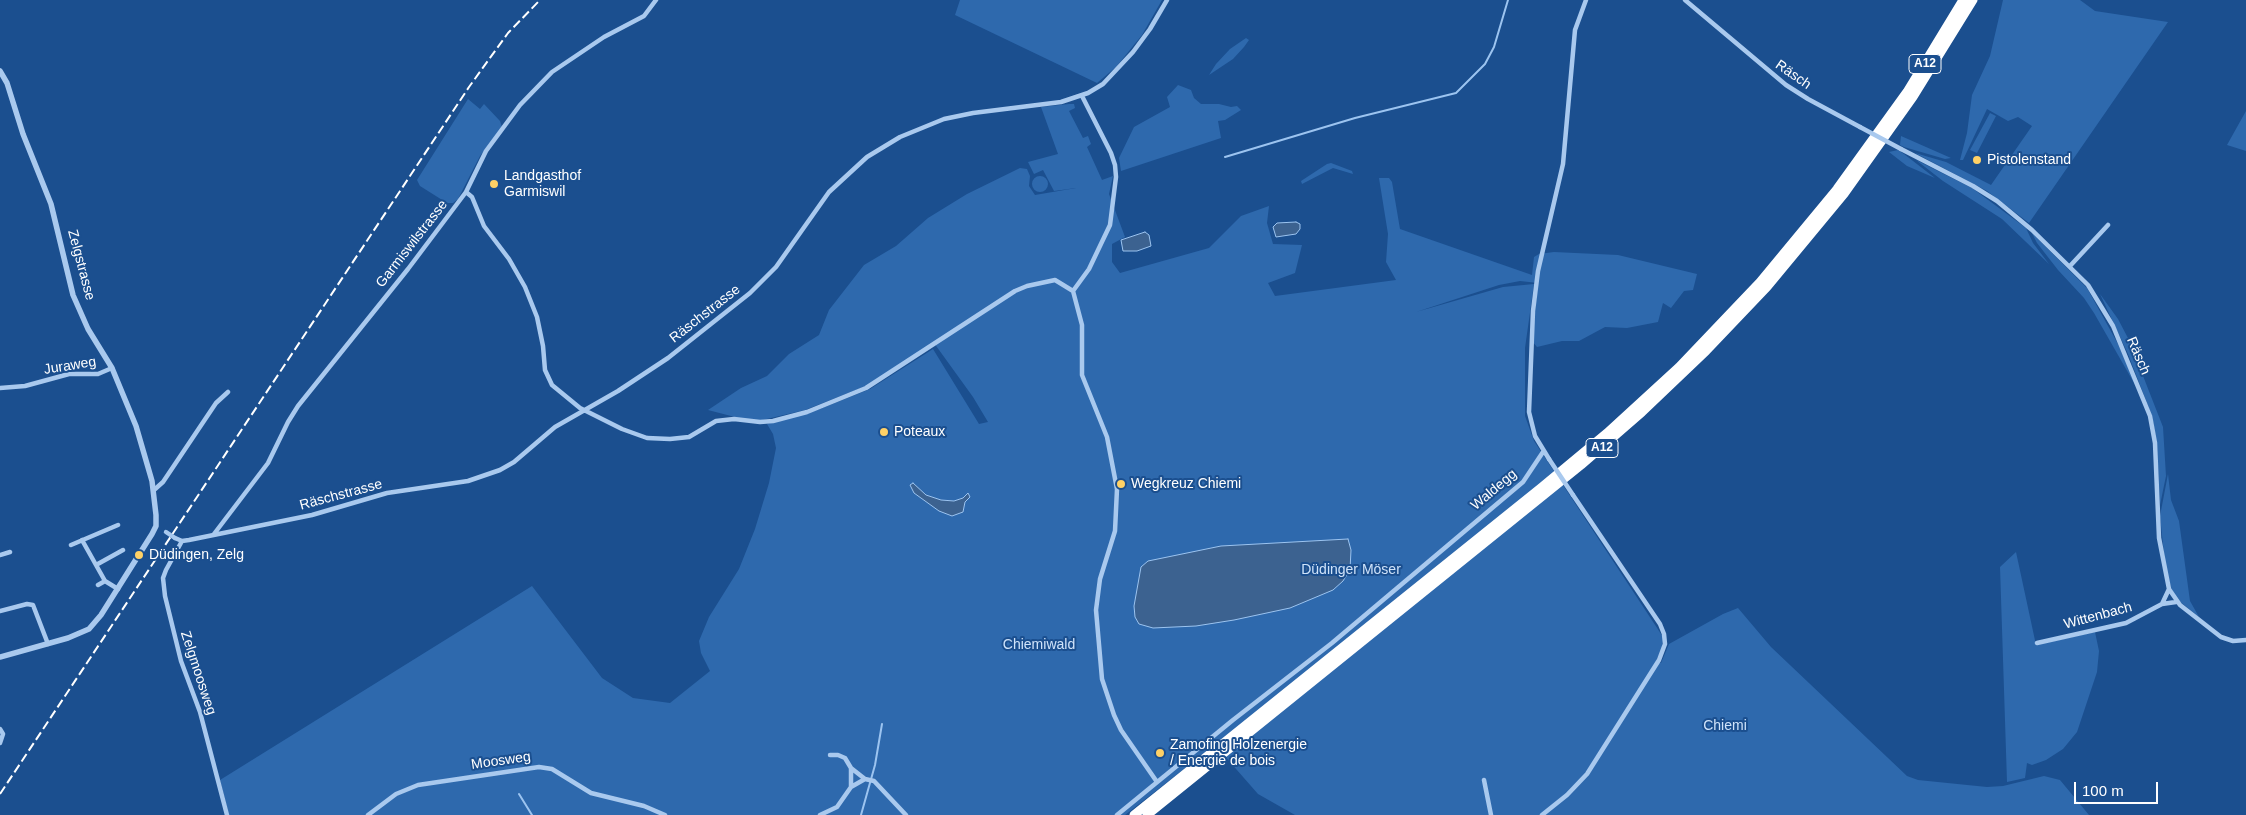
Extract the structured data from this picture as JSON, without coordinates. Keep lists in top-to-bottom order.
{
  "streets": {
    "highway": ["A12"],
    "street": [
      "Räsch",
      "Garmiswilstrasse",
      "Zelgstrasse",
      "Räschstrasse",
      "Juraweg",
      "Waldegg",
      "Wittenbach",
      "Zelgmoosweg",
      "Moosweg"
    ]
  },
  "crossings": [
    ["Garmiswilstrasse", "Räschstrasse"],
    ["Zelgstrasse", "Juraweg"],
    ["Räschstrasse", "Zelgmoosweg"]
  ],
  "parks": ["Düdinger Möser", "Chiemiwald", "Chiemi"],
  "places": [
    "Pistolenstand",
    "Landgasthof Garmiswil",
    "Poteaux",
    "Wegkreuz Chiemi",
    "Düdingen, Zelg",
    "Zamofing Holzenergie / Energie de bois"
  ],
  "scale_bar": "100 m"
}
